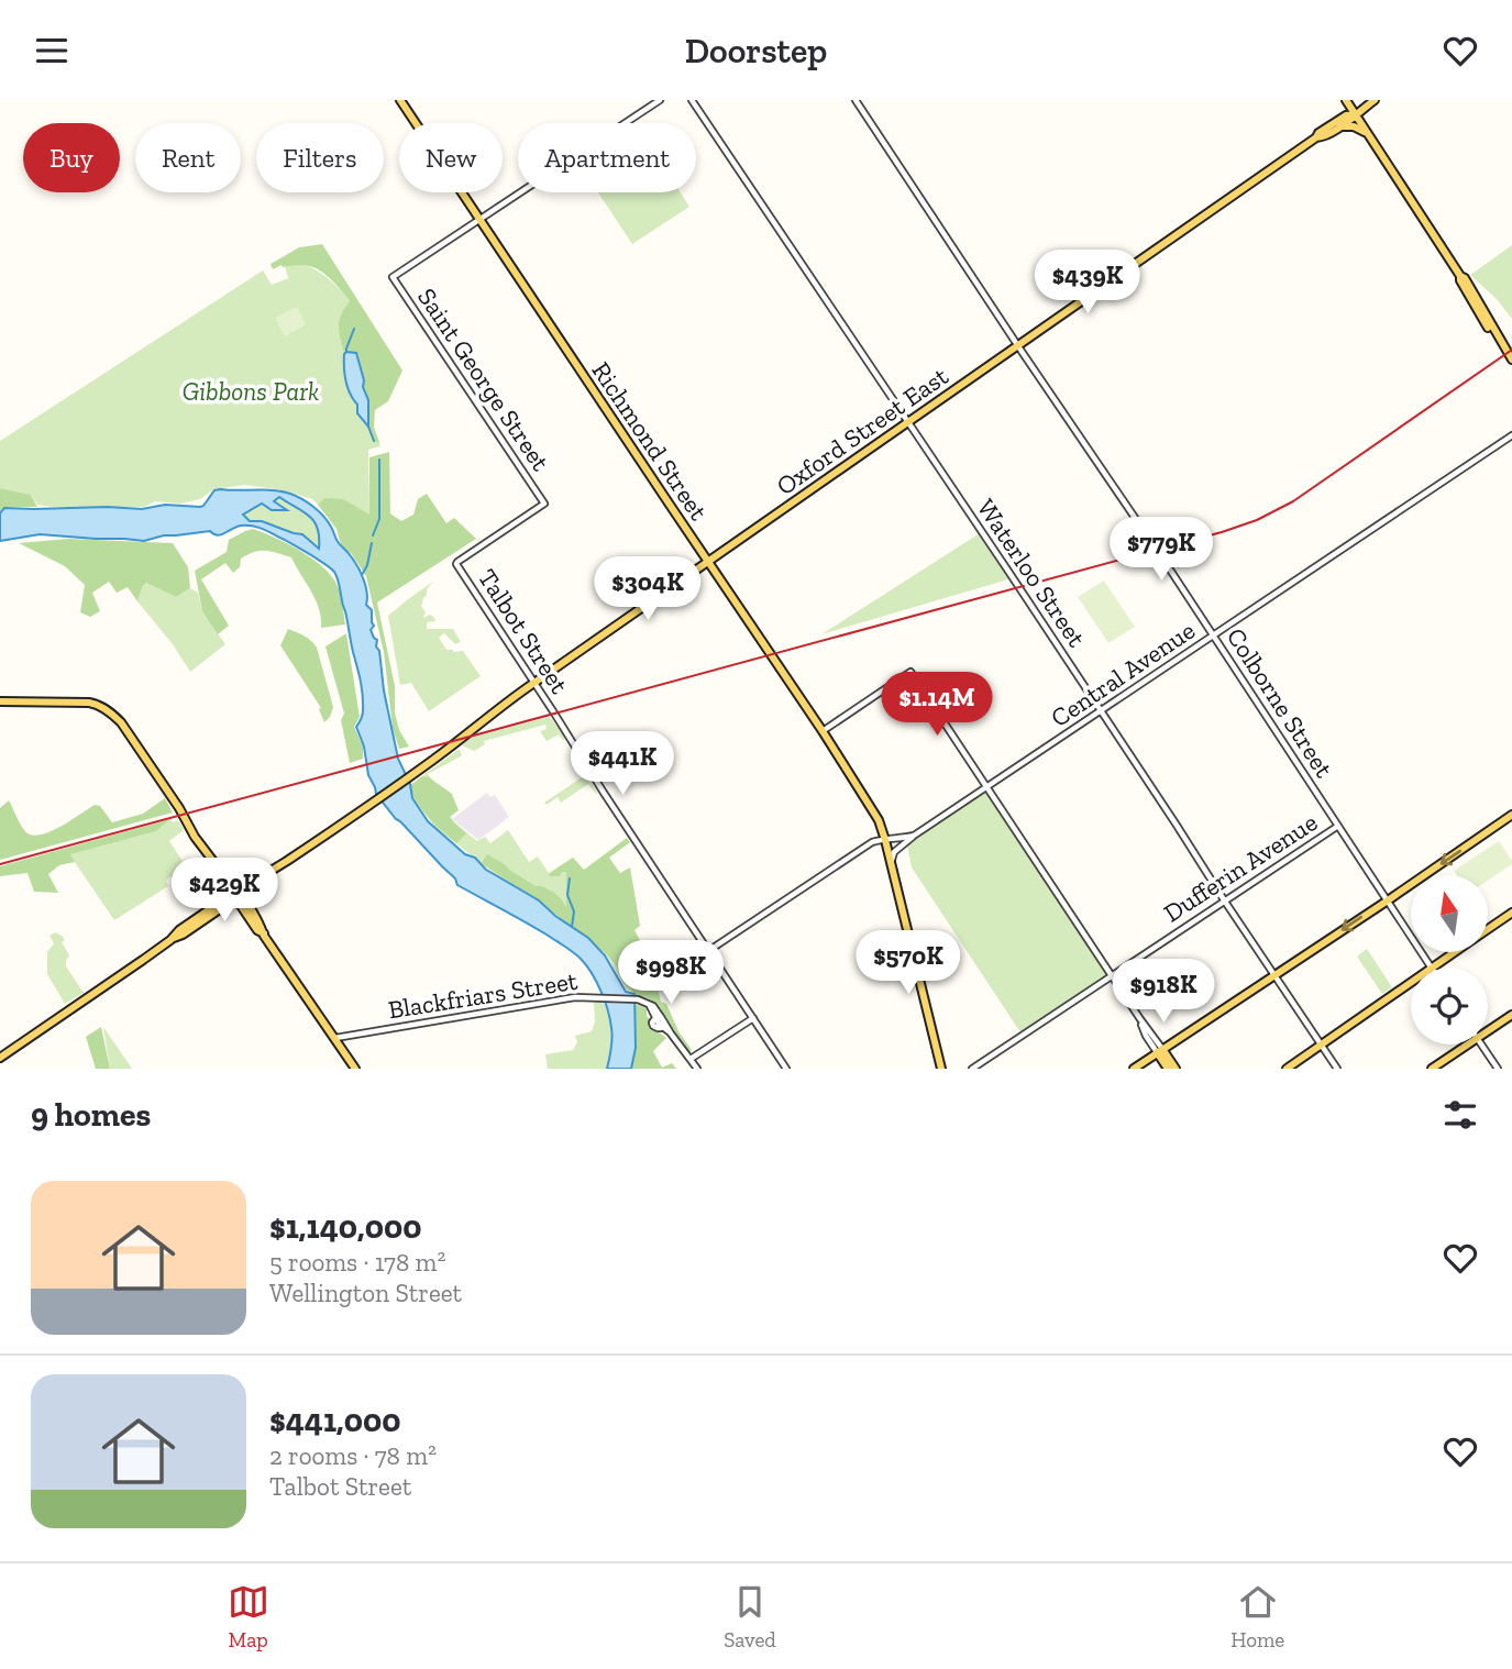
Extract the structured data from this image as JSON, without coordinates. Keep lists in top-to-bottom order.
{
  "streets": {
    "main road": ["Oxford Street East", "Richmond Street"],
    "street": [
      "Saint George Street",
      "Waterloo Street",
      "Talbot Street",
      "Central Avenue",
      "Colborne Street",
      "Dufferin Avenue",
      "Blackfriars Street"
    ]
  },
  "crossings": [
    ["Saint George Street", "Richmond Street"],
    ["Saint George Street", "Talbot Street"],
    ["Oxford Street East", "Richmond Street"],
    ["Oxford Street East", "Waterloo Street"],
    ["Oxford Street East", "Talbot Street"],
    ["Oxford Street East", "Colborne Street"],
    ["Richmond Street", "Central Avenue"],
    ["Waterloo Street", "Central Avenue"],
    ["Waterloo Street", "Dufferin Avenue"],
    ["Talbot Street", "Central Avenue"],
    ["Central Avenue", "Colborne Street"],
    ["Colborne Street", "Dufferin Avenue"]
  ],
  "parks": ["Gibbons Park"],
  "north": "top",
  "page": {
    "header": "Doorstep",
    "chip": [
      "Buy",
      "Rent",
      "Filters",
      "New",
      "Apartment"
    ],
    "price": [
      "$439K",
      "$779K",
      "$304K",
      "$1.14M",
      "$441K",
      "$429K",
      "$570K",
      "$998K",
      "$918K"
    ],
    "heading": "9 homes",
    "list": [
      {
        "name": "$1,140,000",
        "note": "5 rooms · 178 m² · Wellington Street"
      },
      {
        "name": "$441,000",
        "note": "2 rooms · 78 m² · Talbot Street"
      }
    ],
    "tabs": ["Map", "Saved", "Home"]
  }
}
